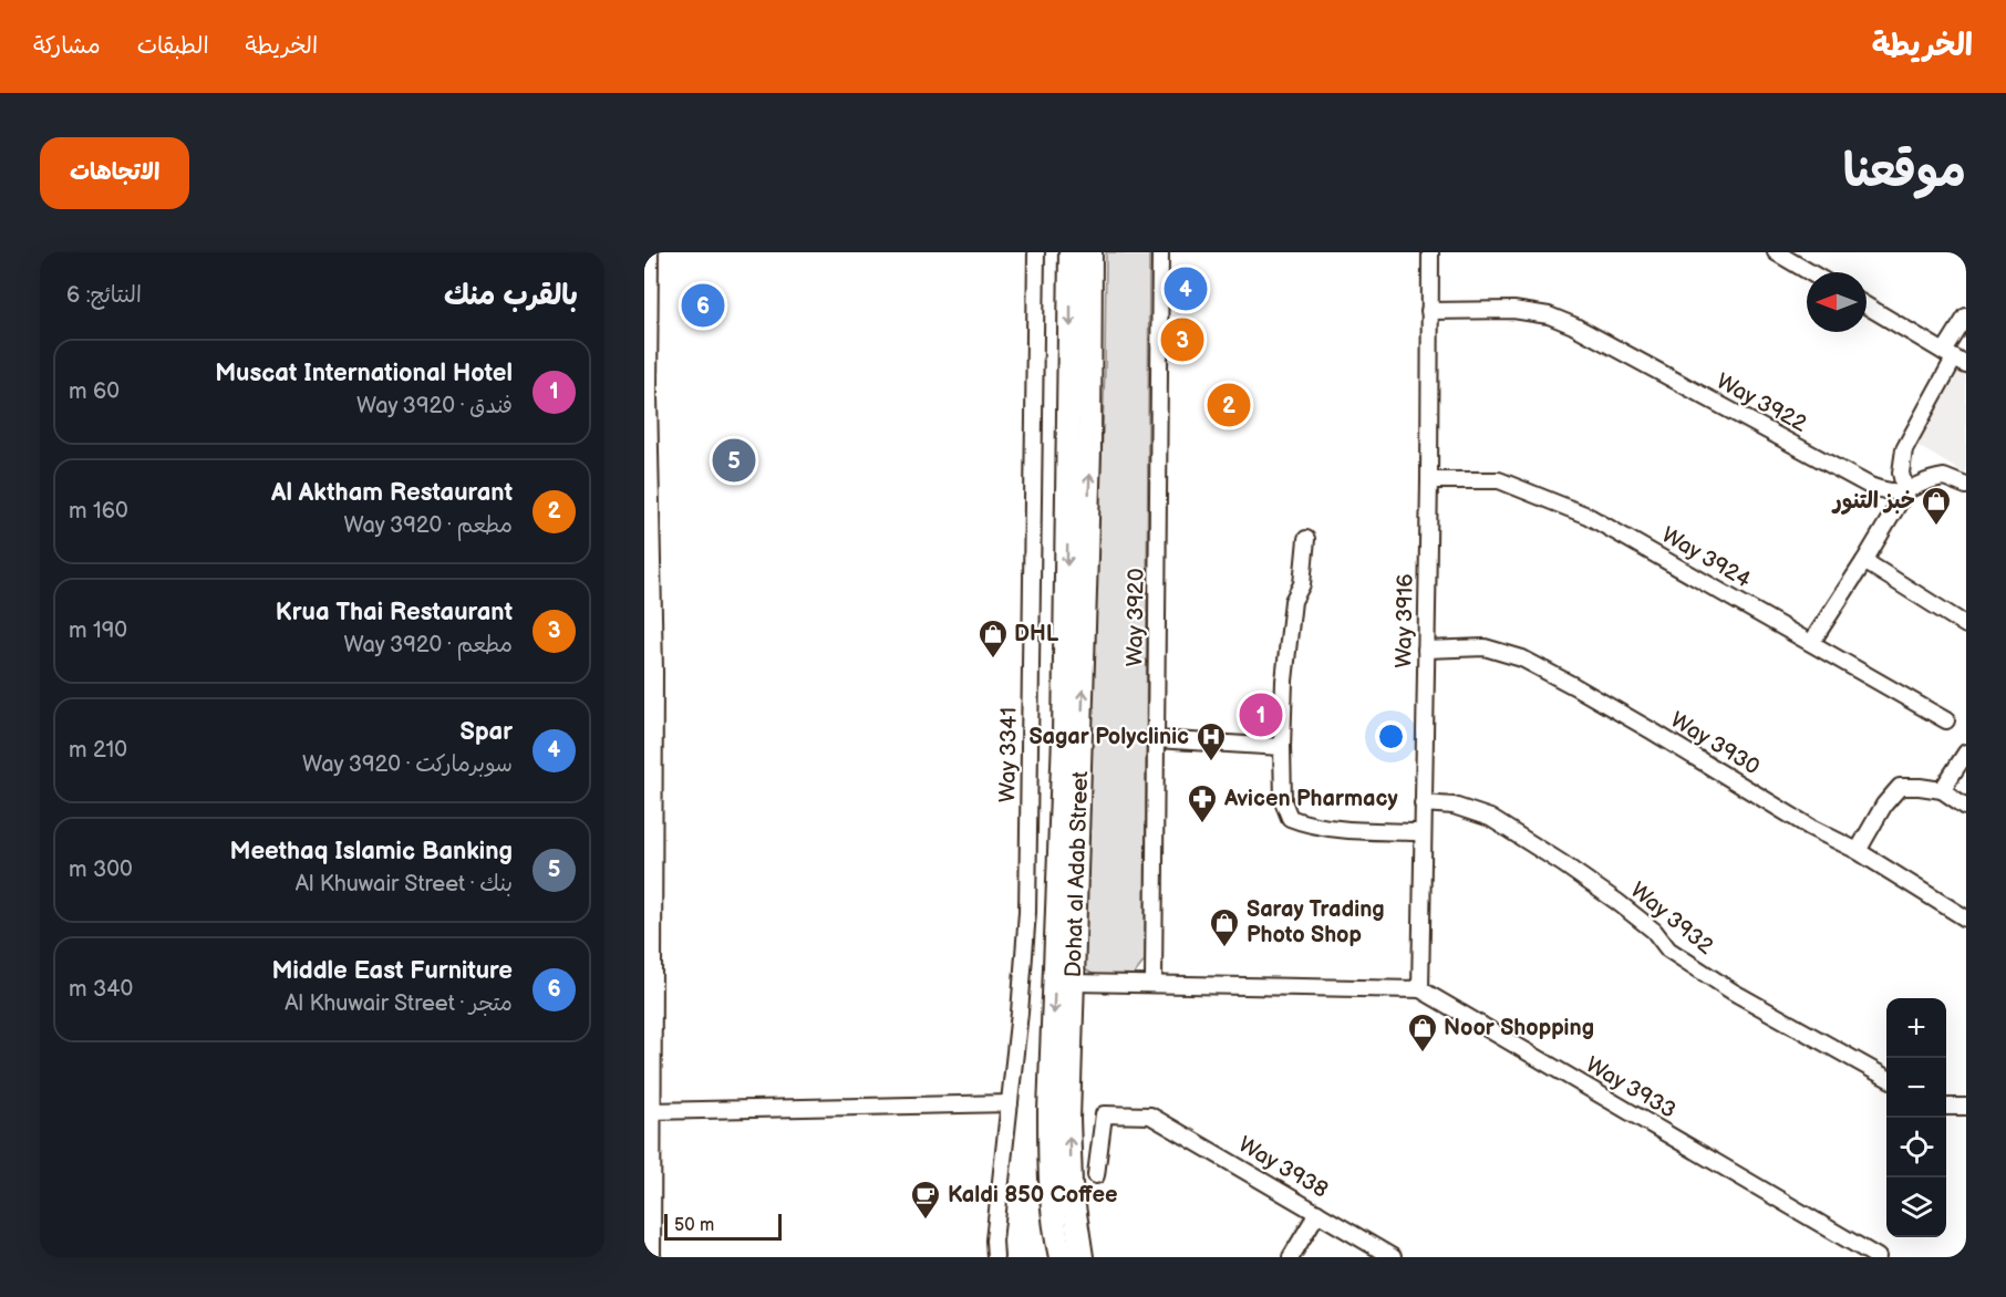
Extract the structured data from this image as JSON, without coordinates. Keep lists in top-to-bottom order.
{
  "streets": {
    "main road": ["Dohat al Adab Street"],
    "street": [
      "Way 3922",
      "Way 3924",
      "Way 3920",
      "Way 3916",
      "Way 3930",
      "Way 3341",
      "Way 3932",
      "Way 3933",
      "Way 3938"
    ]
  },
  "crossings": [
    ["Way 3922", "Way 3916"],
    ["Way 3924", "Way 3916"],
    ["Way 3920", "Way 3933"],
    ["Way 3916", "Way 3930"],
    ["Way 3916", "Way 3932"],
    ["Way 3916", "Way 3933"],
    ["Dohat al Adab Street", "Way 3933"]
  ],
  "places": {
    "shop": [
      "خبز التنور",
      "DHL",
      "Saray Trading Photo Shop",
      "Noor Shopping"
    ],
    "hospital": ["Sagar Polyclinic"],
    "pharmacy": ["Avicen Pharmacy"],
    "cafe": ["Kaldi 850 Coffee"]
  },
  "scale_bar": "50 m",
  "north": "left",
  "page": {
    "header": "الخريطة",
    "nav": ["الخريطة", "الطبقات", "مشاركة"],
    "title": "موقعنا",
    "buttons": "الاتجاهات",
    "heading": ["بالقرب منك", "النتائج: 6"],
    "pins": [
      "4",
      "6",
      "3",
      "2",
      "5",
      "1"
    ],
    "list": [
      {
        "mark": "1",
        "name": "Muscat International Hotel",
        "note": "فندق · Way 3920",
        "value": "60 m"
      },
      {
        "mark": "2",
        "name": "Al Aktham Restaurant",
        "note": "مطعم · Way 3920",
        "value": "160 m"
      },
      {
        "mark": "3",
        "name": "Krua Thai Restaurant",
        "note": "مطعم · Way 3920",
        "value": "190 m"
      },
      {
        "mark": "4",
        "name": "Spar",
        "note": "سوبرماركت · Way 3920",
        "value": "210 m"
      },
      {
        "mark": "5",
        "name": "Meethaq Islamic Banking",
        "note": "بنك · Al Khuwair Street",
        "value": "300 m"
      },
      {
        "mark": "6",
        "name": "Middle East Furniture",
        "note": "متجر · Al Khuwair Street",
        "value": "340 m"
      }
    ],
    "map_buttons": ["+", "−"],
    "scale": "50 m"
  }
}
